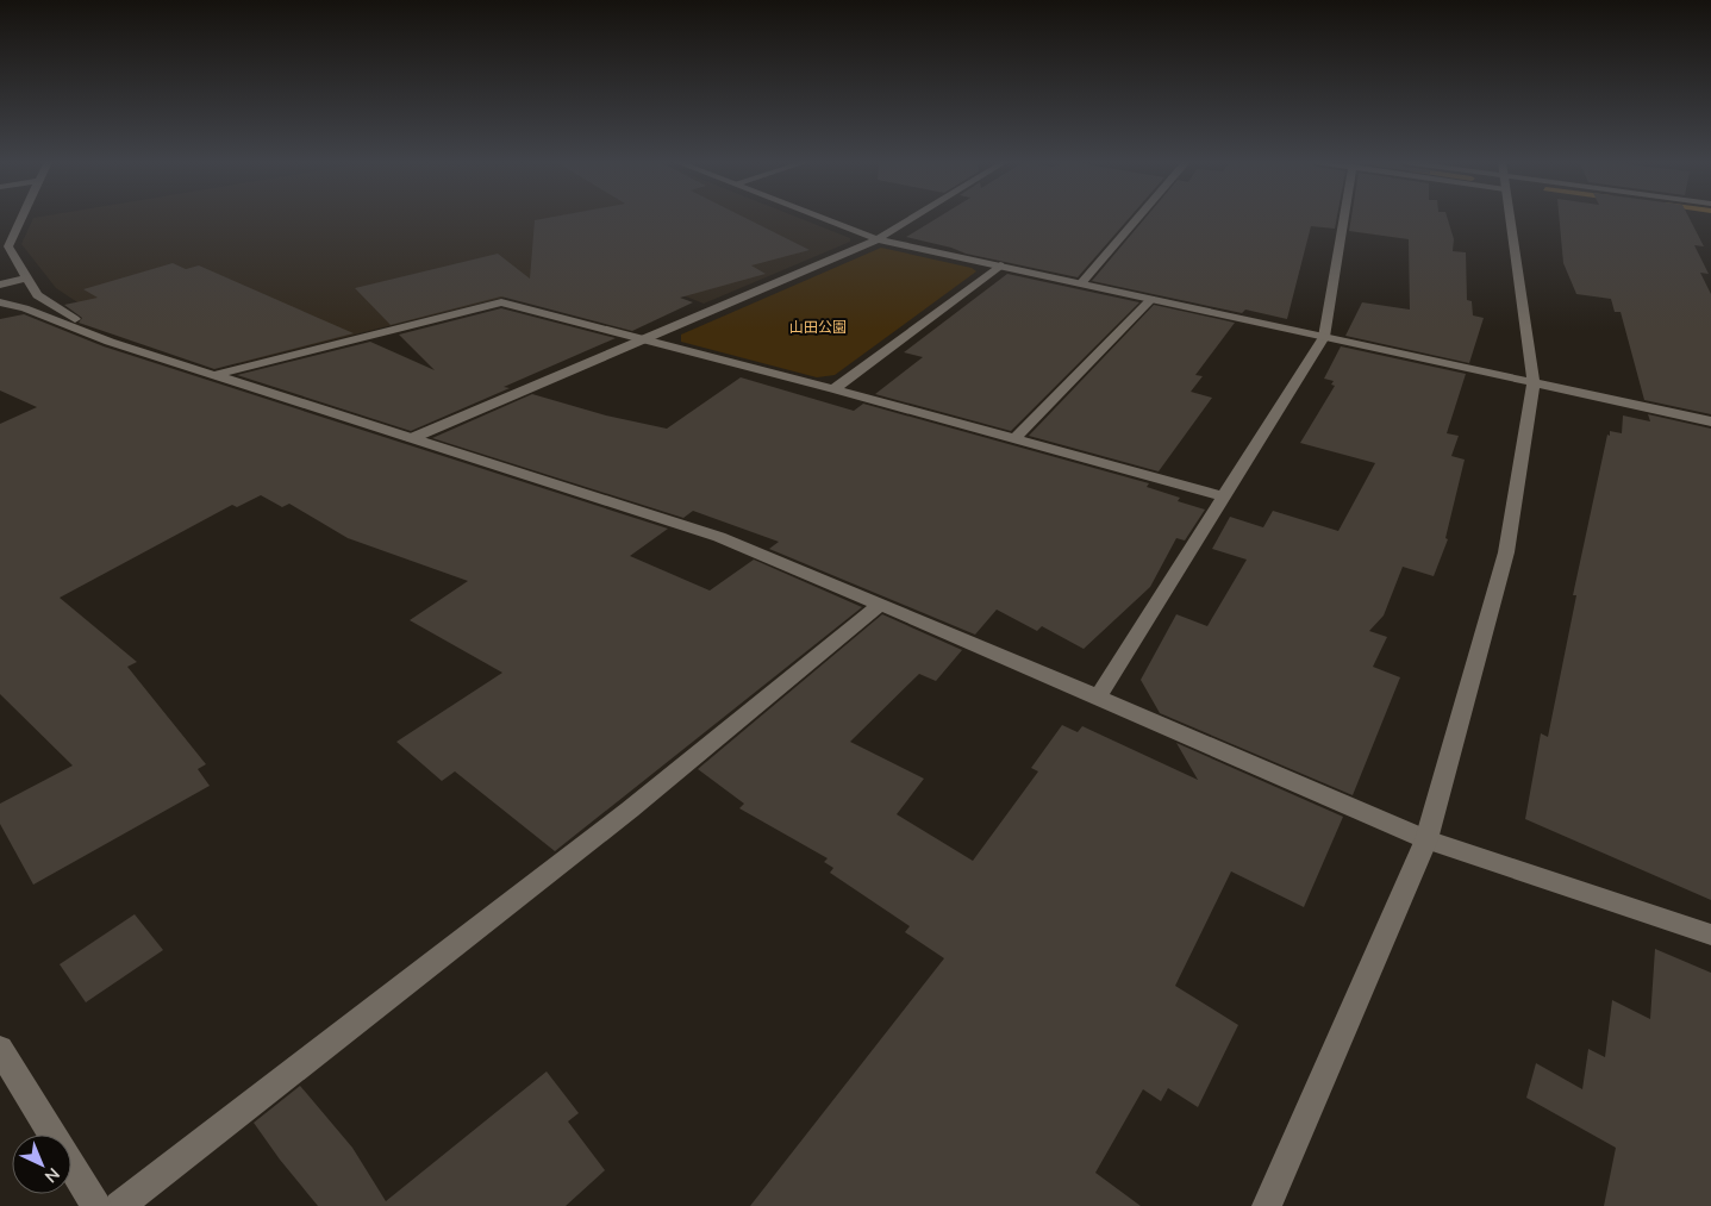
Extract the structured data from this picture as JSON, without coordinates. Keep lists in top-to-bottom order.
{
  "parks": ["山田公園"],
  "north": "bottom right"
}
